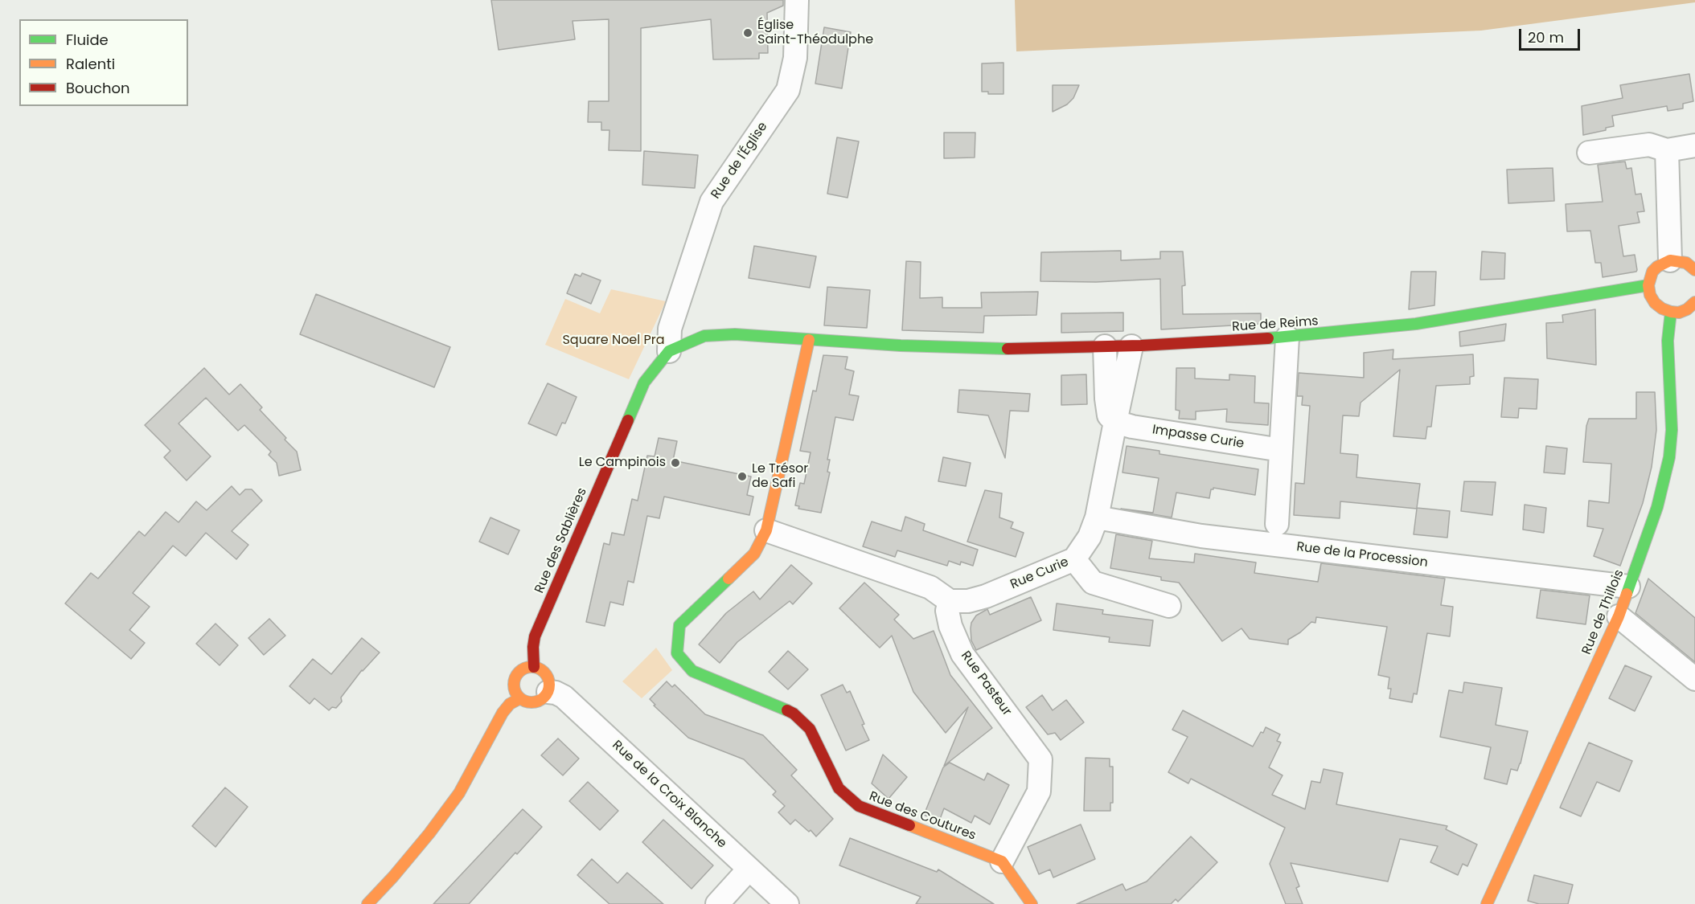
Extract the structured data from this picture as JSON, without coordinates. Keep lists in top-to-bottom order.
{
  "streets": {
    "street": [
      "Rue de l'Église",
      "Rue de Reims",
      "Impasse Curie",
      "Rue des Sablières",
      "Rue de la Procession",
      "Rue Curie",
      "Rue de Thillois",
      "Rue Pasteur",
      "Rue de la Croix Blanche",
      "Rue des Coutures"
    ]
  },
  "crossings": [
    ["Rue de l'Église", "Rue des Sablières"],
    ["Rue de Reims", "Rue des Sablières"],
    ["Rue de Reims", "Rue Curie"],
    ["Rue de Reims", "Rue des Coutures"],
    ["Impasse Curie", "Rue Curie"],
    ["Rue des Sablières", "Rue de la Croix Blanche"],
    ["Rue des Sablières", "Rue des Coutures"],
    ["Rue de la Procession", "Rue Curie"],
    ["Rue de la Procession", "Rue de Thillois"],
    ["Rue Curie", "Rue Pasteur"],
    ["Rue Pasteur", "Rue des Coutures"]
  ],
  "parks": ["Square Noel Pra"],
  "places": ["Église Saint-Théodulphe", "Le Campinois", "Le Trésor de Safi"],
  "legend": ["Fluide", "Ralenti", "Bouchon"],
  "scale_bar": "20 m"
}
